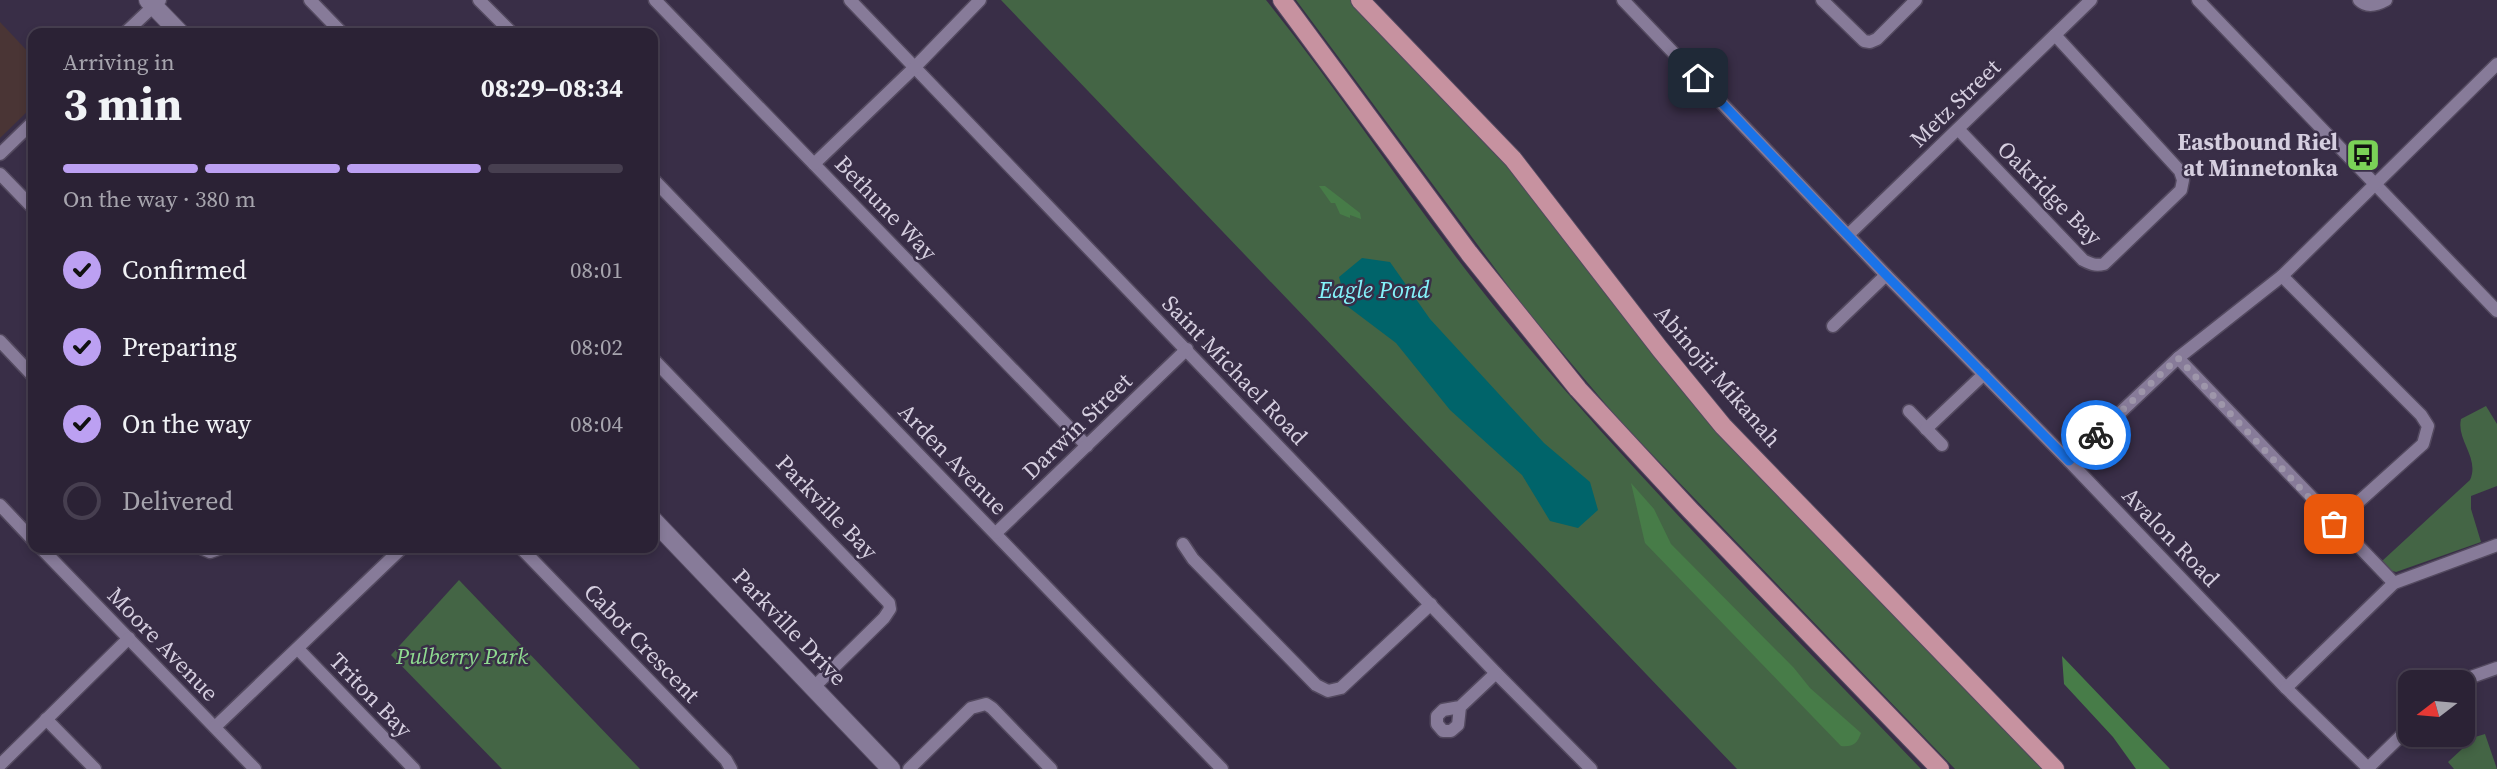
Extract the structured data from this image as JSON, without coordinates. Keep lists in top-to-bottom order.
{
  "streets": {
    "main road": ["Abinojii Mikanah"],
    "street": [
      "Metz Street",
      "Oakridge Bay",
      "Bethune Way",
      "Saint Michael Road",
      "Darwin Street",
      "Arden Avenue",
      "Parkville Bay",
      "Avalon Road",
      "Parkville Drive",
      "Cabot Crescent",
      "Moore Avenue",
      "Triton Bay"
    ]
  },
  "crossings": [
    ["Metz Street", "Oakridge Bay"],
    ["Metz Street", "Avalon Road"],
    ["Bethune Way", "Darwin Street"],
    ["Saint Michael Road", "Darwin Street"],
    ["Darwin Street", "Arden Avenue"],
    ["Parkville Bay", "Parkville Drive"]
  ],
  "water": ["Eagle Pond"],
  "parks": ["Pulberry Park"],
  "places": {
    "bus stop": ["Eastbound Riel at Minnetonka"]
  },
  "north": "left",
  "page": {
    "heading": ["3 min", "Arriving in", "08:29–08:34"],
    "bar": "On the way · 380 m",
    "list": [
      ["Confirmed", "08:01"],
      ["Preparing", "08:02"],
      ["On the way", "08:04"],
      "Delivered"
    ]
  }
}
